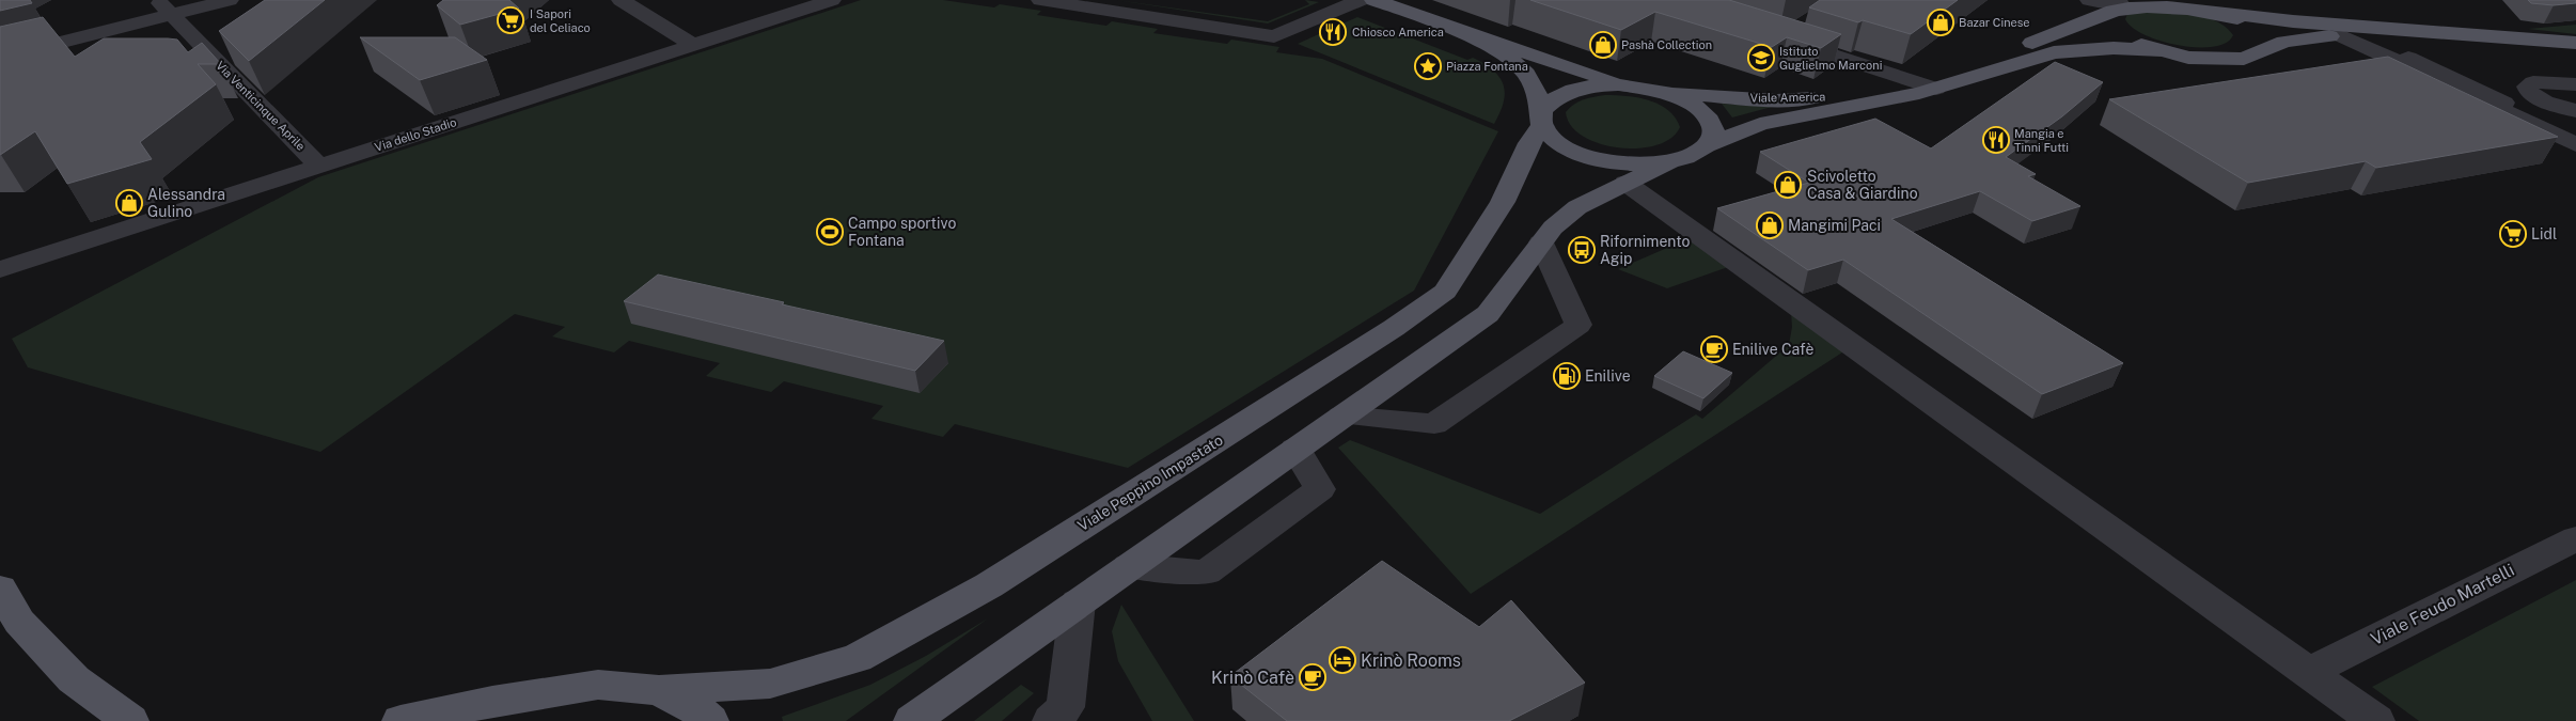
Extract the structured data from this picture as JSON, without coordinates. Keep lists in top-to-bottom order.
{
  "streets": {
    "main road": ["Viale America", "Viale Peppino Impastato"],
    "street": ["Via Venticinque Aprile", "Via dello Stadio", "Viale Feudo Martelli"]
  },
  "crossings": [
    ["Via Venticinque Aprile", "Via dello Stadio"]
  ],
  "places": {
    "supermarket": ["I Sapori del Celiaco", "Lidl"],
    "shop": [
      "Bazar Cinese",
      "Pashà Collection",
      "Scivoletto Casa & Giardino",
      "Alessandra Gulino",
      "Mangimi Paci"
    ],
    "restaurant": ["Chiosco America", "Mangia e Tinni Futti"],
    "school or university": ["Istituto Guglielmo Marconi"],
    "place": ["Piazza Fontana"],
    "sports": ["Campo sportivo Fontana"],
    "bus stop": ["Rifornimento Agip"],
    "cafe": ["Enilive Cafè", "Krinò Cafè"],
    "fuel station": ["Enilive"],
    "hotel": ["Krinò Rooms"]
  }
}
